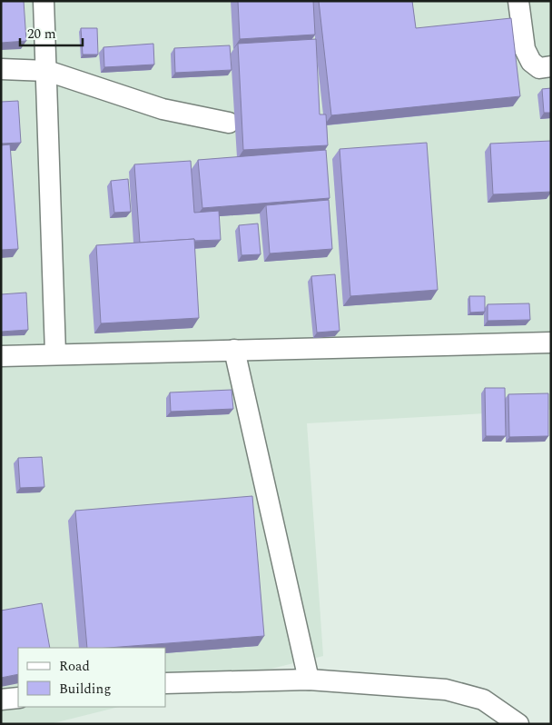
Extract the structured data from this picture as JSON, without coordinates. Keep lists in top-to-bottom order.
{
  "legend": ["Road", "Building"],
  "scale_bar": "20 m"
}
